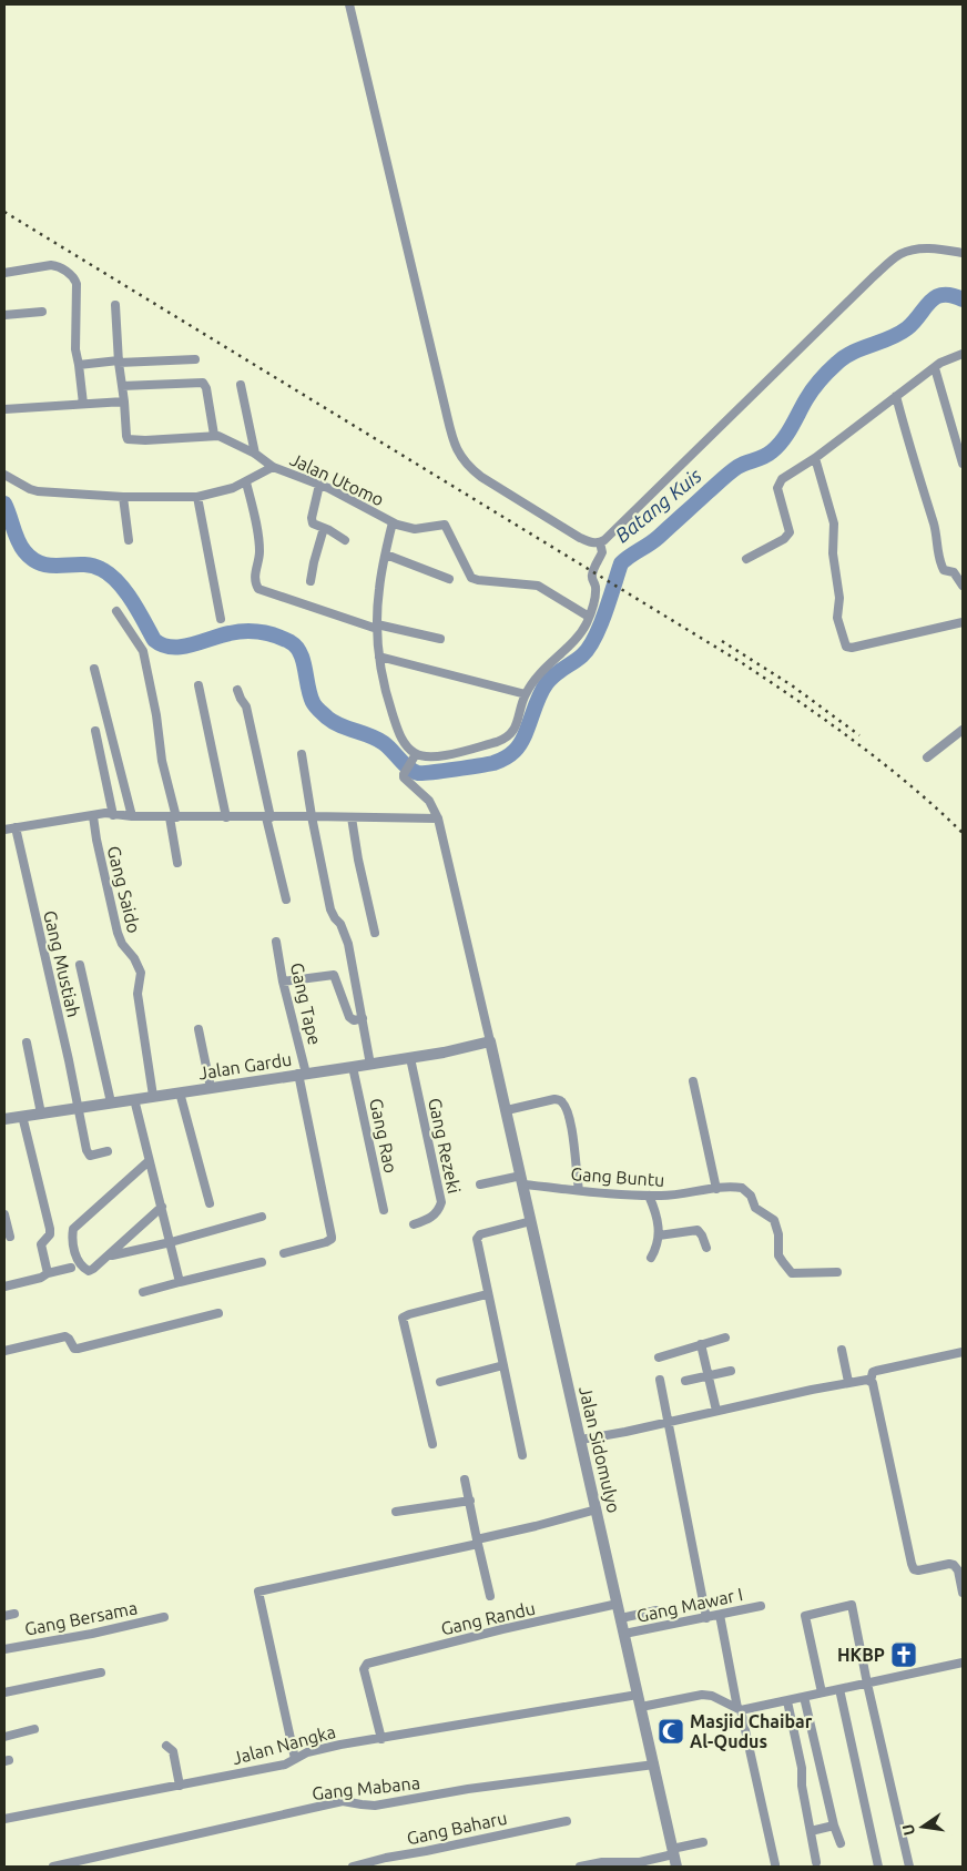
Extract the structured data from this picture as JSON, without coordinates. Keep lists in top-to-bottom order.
{
  "streets": {
    "street": [
      "Jalan Utomo",
      "Gang Saido",
      "Gang Mustiah",
      "Gang Tape",
      "Jalan Gardu",
      "Gang Rao",
      "Gang Rezeki",
      "Gang Buntu",
      "Jalan Sidomulyo",
      "Gang Mawar I",
      "Gang Bersama",
      "Gang Randu",
      "Jalan Nangka",
      "Gang Mabana",
      "Gang Baharu"
    ]
  },
  "crossings": [
    ["Gang Saido", "Jalan Gardu"],
    ["Gang Mustiah", "Jalan Gardu"],
    ["Gang Tape", "Jalan Gardu"],
    ["Jalan Gardu", "Gang Rao"],
    ["Jalan Gardu", "Gang Rezeki"],
    ["Jalan Gardu", "Jalan Sidomulyo"],
    ["Gang Buntu", "Jalan Sidomulyo"],
    ["Jalan Sidomulyo", "Gang Mawar I"],
    ["Jalan Sidomulyo", "Gang Randu"],
    ["Jalan Sidomulyo", "Jalan Nangka"],
    ["Jalan Sidomulyo", "Gang Mabana"],
    ["Gang Randu", "Jalan Nangka"]
  ],
  "water": ["Batang Kuis"],
  "places": {
    "church": ["HKBP"],
    "mosque": ["Masjid Chaibar Al-Qudus"]
  },
  "north": "left"
}
